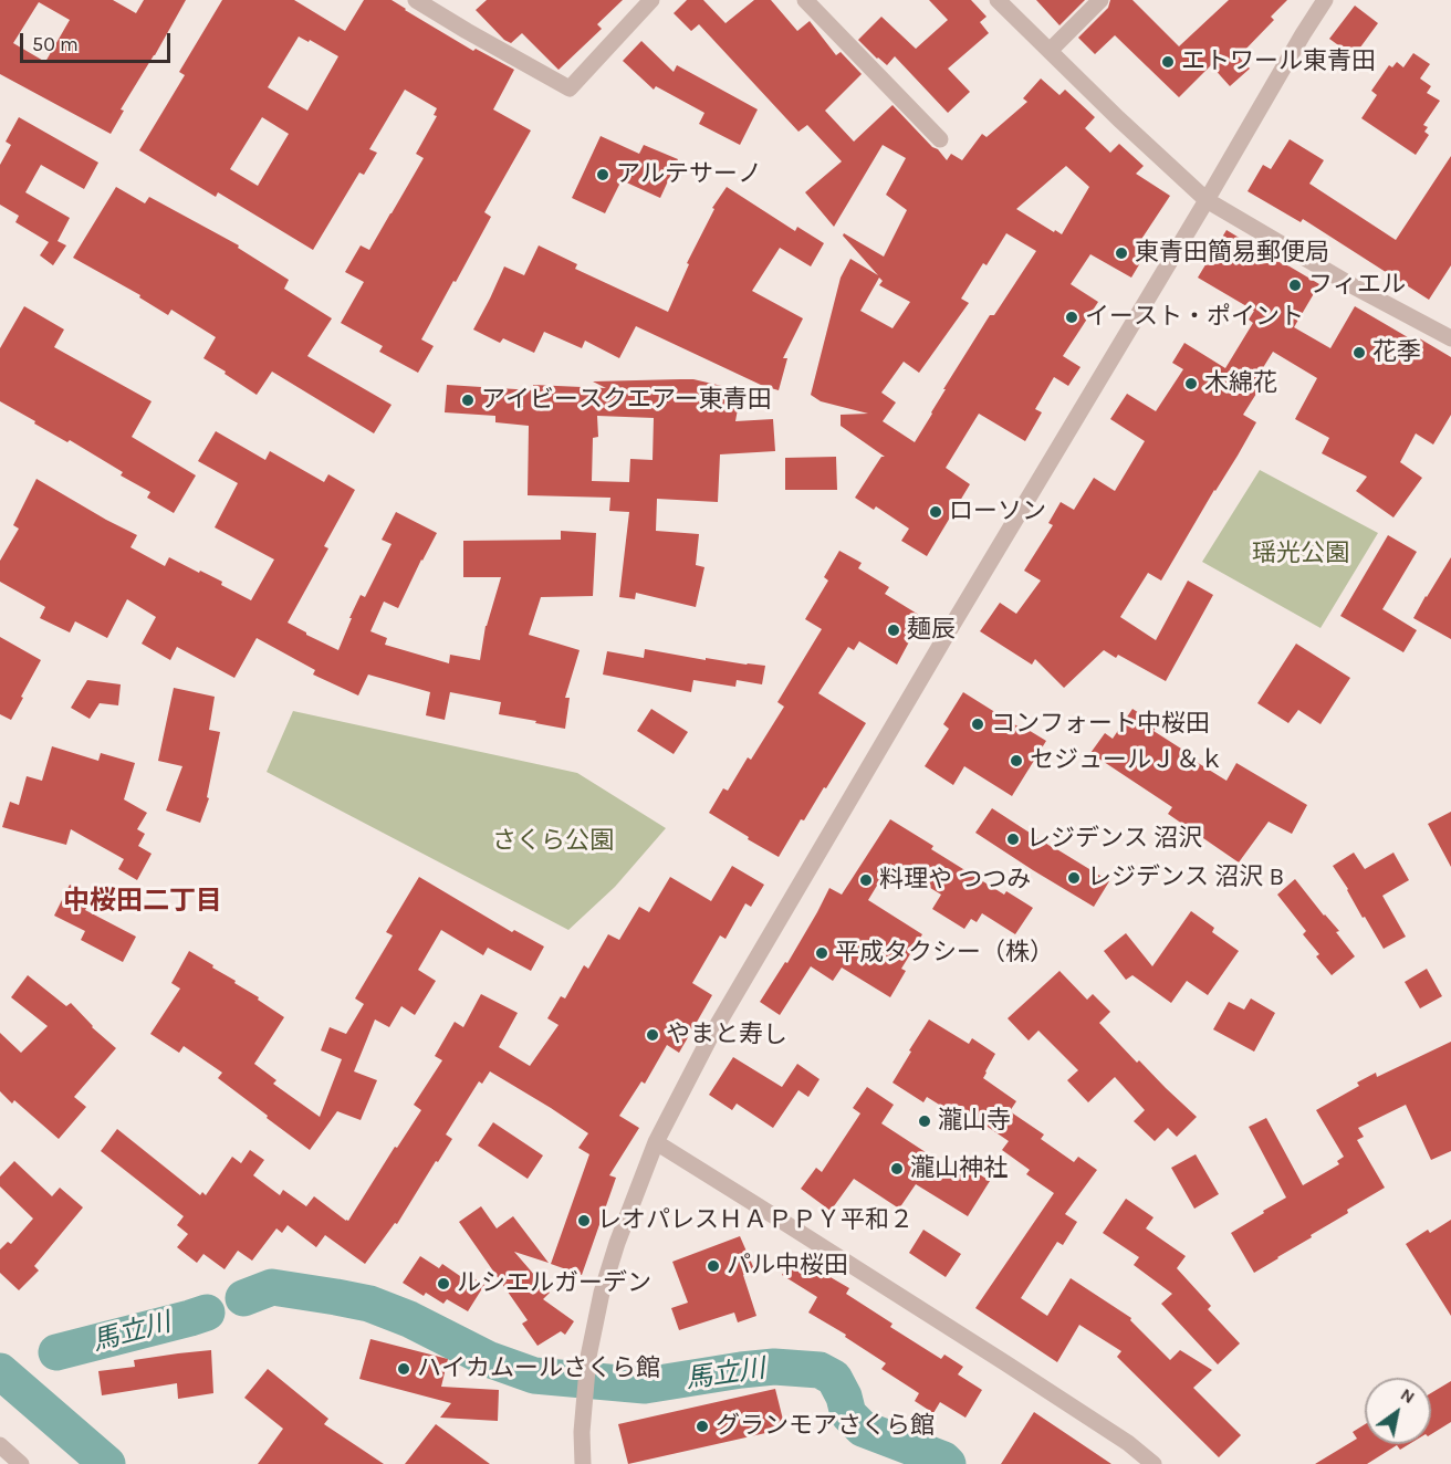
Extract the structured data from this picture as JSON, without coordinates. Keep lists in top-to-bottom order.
{
  "districts": ["中桜田二丁目"],
  "water": ["馬立川"],
  "parks": ["瑶光公園", "さくら公園"],
  "places": [
    "エトワール東青田",
    "アルテサーノ",
    "東青田簡易郵便局",
    "フィエル",
    "イースト・ポイント",
    "花季",
    "木綿花",
    "アイビースクエアー東青田",
    "ローソン",
    "麺辰",
    "コンフォート中桜田",
    "セジュールＪ＆ｋ",
    "レジデンス 沼沢",
    "レジデンス 沼沢 B",
    "料理や つつみ",
    "平成タクシー（株）",
    "やまと寿し",
    "瀧山寺",
    "瀧山神社",
    "レオパレスＨＡＰＰＹ平和２",
    "パル中桜田",
    "ルシエルガーデン",
    "ハイカムールさくら館",
    "グランモアさくら館"
  ],
  "scale_bar": "50 m",
  "north": "top right"
}
